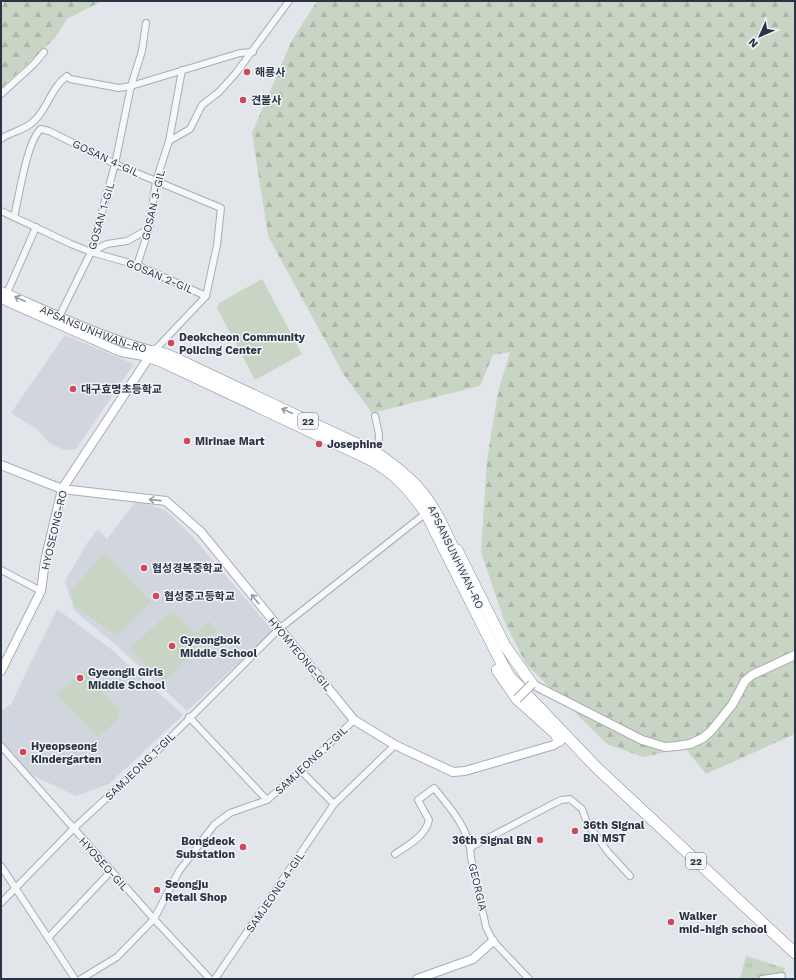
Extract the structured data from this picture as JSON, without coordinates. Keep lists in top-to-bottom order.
{
  "streets": {
    "highway": ["APSANSUNHWAN-RO", "22"],
    "street": [
      "GOSAN 4-GIL",
      "GOSAN 3-GIL",
      "GOSAN 1-GIL",
      "GOSAN 2-GIL",
      "HYOSEONG-RO",
      "HYOMYEONG-GIL",
      "SAMJEONG 2-GIL",
      "SAMJEONG 1-GIL",
      "HYOSEO-GIL",
      "GEORGIA",
      "SAMJEONG 4-GIL"
    ]
  },
  "crossings": [
    ["GOSAN 4-GIL", "GOSAN 3-GIL"],
    ["GOSAN 4-GIL", "GOSAN 1-GIL"],
    ["GOSAN 4-GIL", "GOSAN 2-GIL"],
    ["GOSAN 3-GIL", "GOSAN 2-GIL"],
    ["GOSAN 1-GIL", "GOSAN 2-GIL"],
    ["GOSAN 1-GIL", "APSANSUNHWAN-RO"],
    ["GOSAN 2-GIL", "APSANSUNHWAN-RO"],
    ["GOSAN 2-GIL", "HYOSEONG-RO"],
    ["APSANSUNHWAN-RO", "HYOSEONG-RO"],
    ["APSANSUNHWAN-RO", "SAMJEONG 1-GIL"],
    ["HYOSEONG-RO", "HYOMYEONG-GIL"],
    ["HYOMYEONG-GIL", "SAMJEONG 2-GIL"],
    ["HYOMYEONG-GIL", "SAMJEONG 1-GIL"],
    ["HYOMYEONG-GIL", "SAMJEONG 4-GIL"],
    ["SAMJEONG 2-GIL", "SAMJEONG 1-GIL"],
    ["SAMJEONG 2-GIL", "HYOSEO-GIL"],
    ["SAMJEONG 1-GIL", "HYOSEO-GIL"]
  ],
  "one_way": ["HYOMYEONG-GIL"],
  "places": [
    "해룡사",
    "견불사",
    "Deokcheon Community Policing Center",
    "대구효명초등학교",
    "Mirinae Mart",
    "Josephine",
    "협성경복중학교",
    "협성중고등학교",
    "Gyeongbok Middle School",
    "Gyeongil Girls Middle School",
    "Hyeopseong Kindergarten",
    "36th Signal BN MST",
    "36th Signal BN",
    "Bongdeok Substation",
    "Seongju Retail Shop",
    "Walker mid-high school"
  ],
  "north": "bottom left"
}
